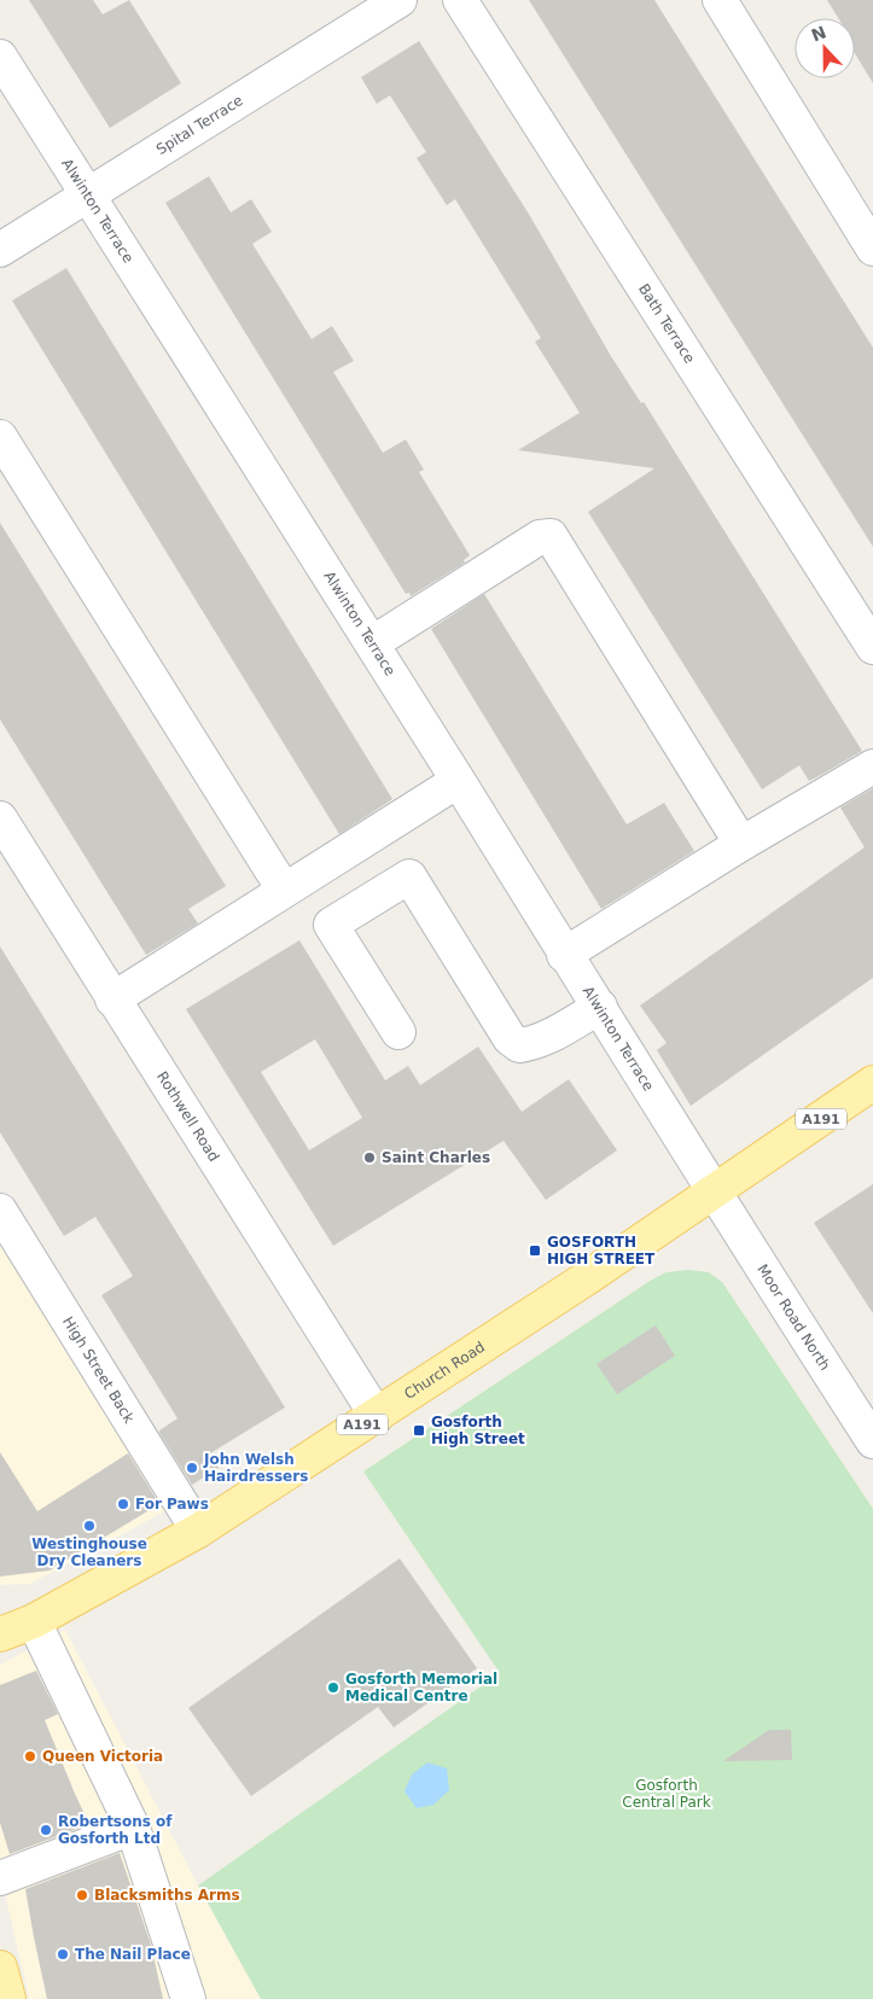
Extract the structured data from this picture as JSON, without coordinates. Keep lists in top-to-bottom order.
{
  "streets": {
    "main road": ["A191", "Church Road"],
    "street": [
      "Spital Terrace",
      "Alwinton Terrace",
      "Bath Terrace",
      "Rothwell Road",
      "Moor Road North",
      "High Street Back"
    ]
  },
  "crossings": [
    ["Spital Terrace", "Alwinton Terrace"],
    ["Alwinton Terrace", "Moor Road North"],
    ["Alwinton Terrace", "Church Road"],
    ["Rothwell Road", "Church Road"],
    ["Moor Road North", "Church Road"],
    ["High Street Back", "Church Road"]
  ],
  "parks": ["Gosforth Central Park"],
  "places": {
    "other": [
      "Saint Charles",
      "John Welsh Hairdressers",
      "For Paws",
      "Westinghouse Dry Cleaners",
      "Gosforth Memorial Medical Centre",
      "Queen Victoria",
      "Robertsons of Gosforth Ltd",
      "Blacksmiths Arms",
      "The Nail Place"
    ],
    "transit": ["GOSFORTH HIGH STREET", "Gosforth High Street"]
  },
  "north": "top"
}
